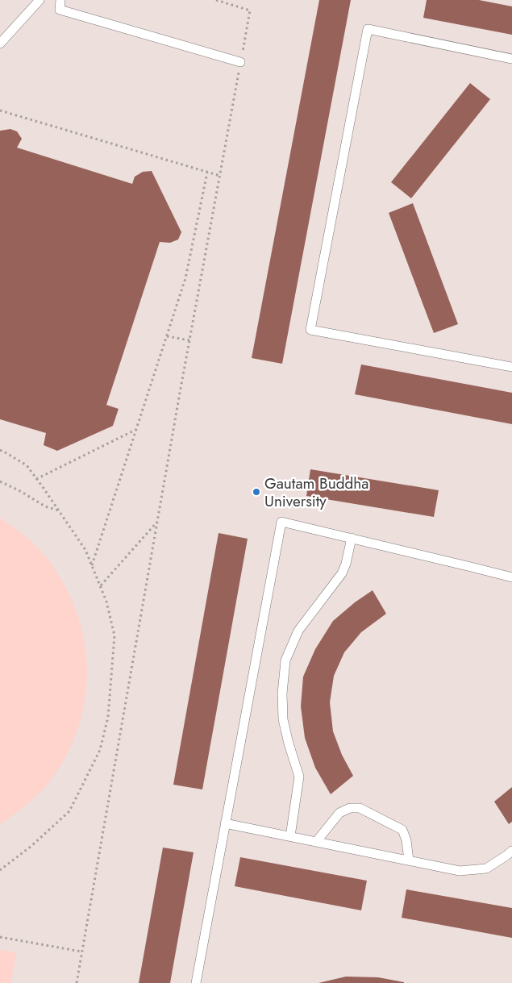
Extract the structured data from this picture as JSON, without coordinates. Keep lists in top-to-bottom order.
{
  "places": ["Gautam Buddha University"]
}
